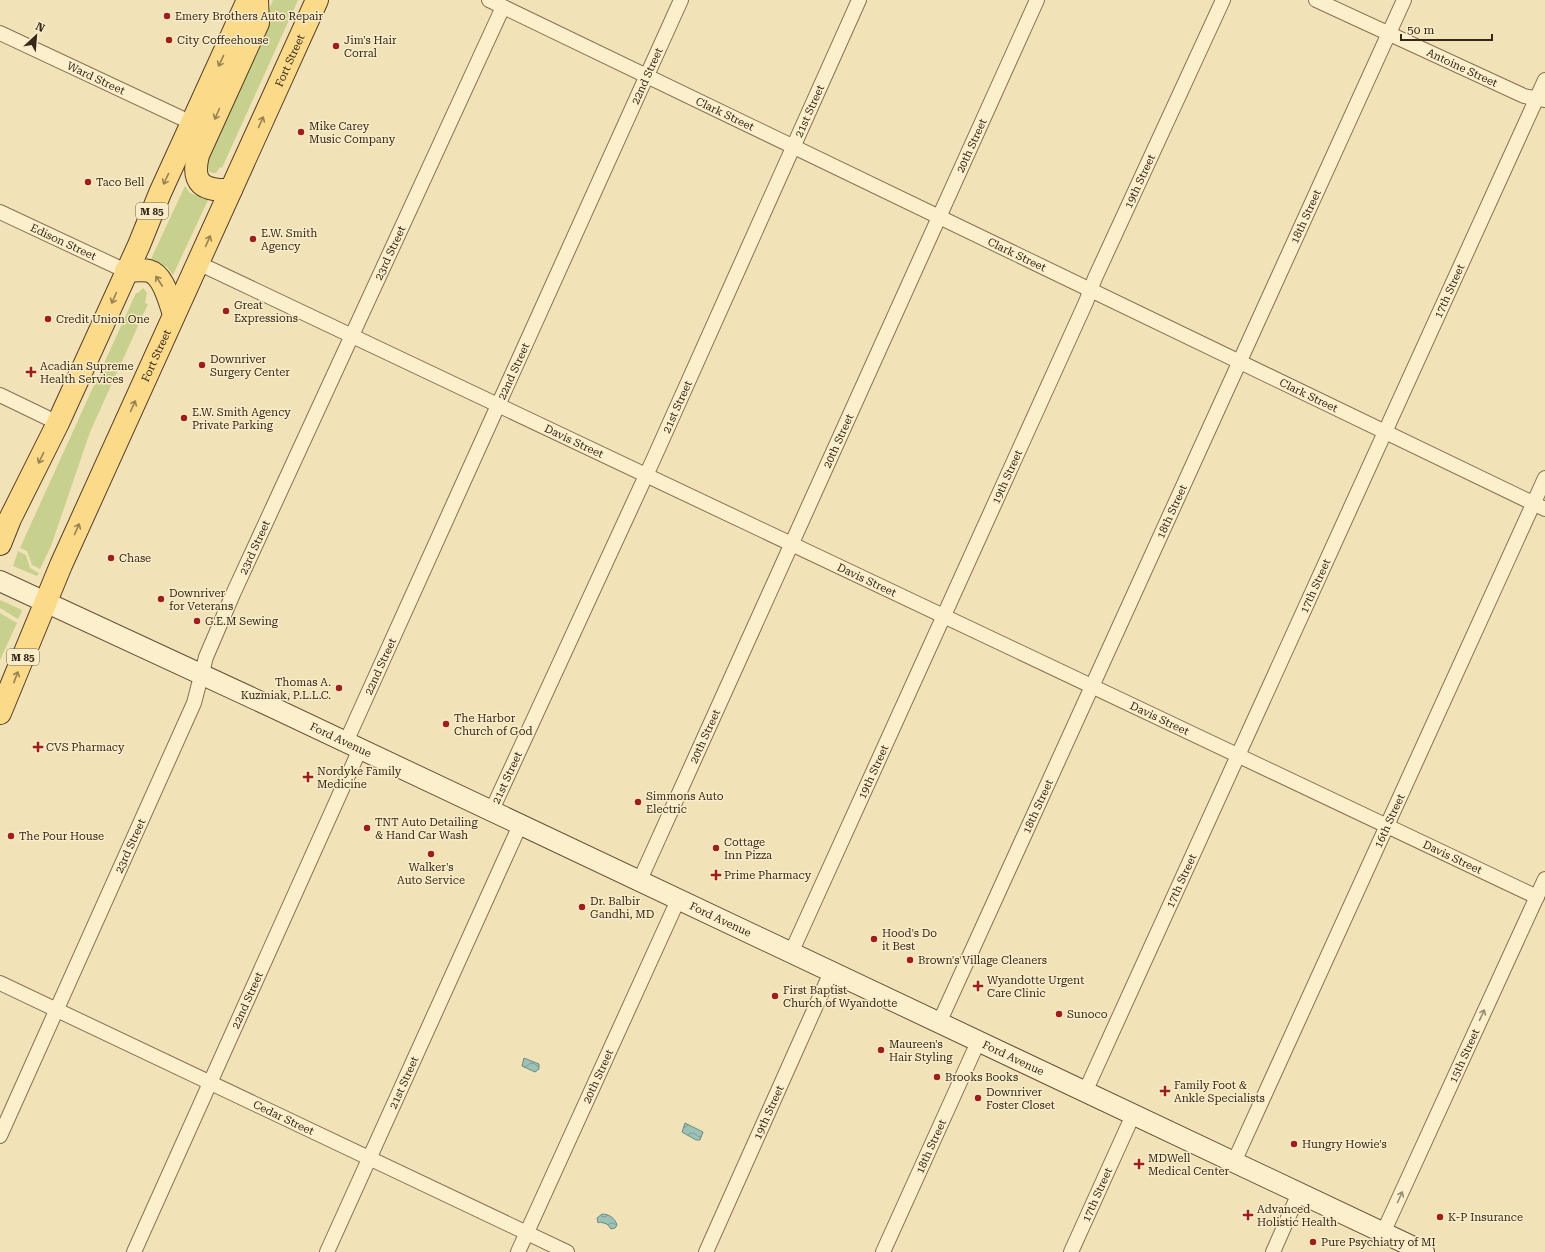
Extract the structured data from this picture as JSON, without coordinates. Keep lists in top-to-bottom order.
{
  "streets": {
    "main road": ["Fort Street", "M 85", "Ford Avenue"],
    "street": [
      "Antoine Street",
      "22nd Street",
      "Ward Street",
      "21st Street",
      "Clark Street",
      "20th Street",
      "19th Street",
      "18th Street",
      "Edison Street",
      "23rd Street",
      "17th Street",
      "Davis Street",
      "16th Street",
      "15th Street",
      "Cedar Street"
    ]
  },
  "crossings": [
    ["Fort Street", "Davis Street"],
    ["Fort Street", "Ford Avenue"],
    ["Antoine Street", "18th Street"],
    ["Antoine Street", "17th Street"],
    ["22nd Street", "Clark Street"],
    ["22nd Street", "Davis Street"],
    ["22nd Street", "Ford Avenue"],
    ["22nd Street", "Cedar Street"],
    ["Ward Street", "M 85"],
    ["21st Street", "Clark Street"],
    ["21st Street", "Davis Street"],
    ["21st Street", "Ford Avenue"],
    ["21st Street", "Cedar Street"],
    ["Clark Street", "20th Street"],
    ["Clark Street", "19th Street"],
    ["Clark Street", "18th Street"],
    ["Clark Street", "23rd Street"],
    ["Clark Street", "17th Street"],
    ["Clark Street", "16th Street"],
    ["20th Street", "Davis Street"],
    ["20th Street", "Ford Avenue"],
    ["20th Street", "Cedar Street"],
    ["19th Street", "Davis Street"],
    ["19th Street", "Ford Avenue"],
    ["M 85", "Edison Street"],
    ["18th Street", "Davis Street"],
    ["18th Street", "Ford Avenue"],
    ["23rd Street", "Davis Street"],
    ["23rd Street", "Ford Avenue"],
    ["23rd Street", "Cedar Street"],
    ["17th Street", "Davis Street"],
    ["17th Street", "Ford Avenue"],
    ["Davis Street", "16th Street"],
    ["Davis Street", "15th Street"],
    ["Ford Avenue", "16th Street"],
    ["Ford Avenue", "15th Street"]
  ],
  "one_way": ["15th Street"],
  "places": {
    "other": [
      "Emery Brothers Auto Repair",
      "City Coffeehouse",
      "Jim's Hair Corral",
      "Mike Carey Music Company",
      "Taco Bell",
      "E.W. Smith Agency",
      "Great Expressions",
      "Credit Union One",
      "Downriver Surgery Center",
      "E.W. Smith Agency Private Parking",
      "Chase",
      "Downriver for Veterans",
      "G.E.M Sewing",
      "Thomas A. Kuzmiak, P.L.L.C.",
      "The Harbor Church of God",
      "Simmons Auto Electric",
      "TNT Auto Detailing & Hand Car Wash",
      "The Pour House",
      "Cottage Inn Pizza",
      "Walker's Auto Service",
      "Dr. Balbir Gandhi, MD",
      "Hood's Do it Best",
      "Brown's Village Cleaners",
      "First Baptist Church of Wyandotte",
      "Sunoco",
      "Maureen's Hair Styling",
      "Brooks Books",
      "Downriver Foster Closet",
      "Hungry Howie's",
      "K-P Insurance",
      "Pure Psychiatry of MI"
    ],
    "health": [
      "Acadian Supreme Health Services",
      "CVS Pharmacy",
      "Nordyke Family Medicine",
      "Prime Pharmacy",
      "Wyandotte Urgent Care Clinic",
      "Family Foot & Ankle Specialists",
      "MDWell Medical Center",
      "Advanced Holistic Health"
    ]
  },
  "scale_bar": "50 m",
  "north": "top right"
}
